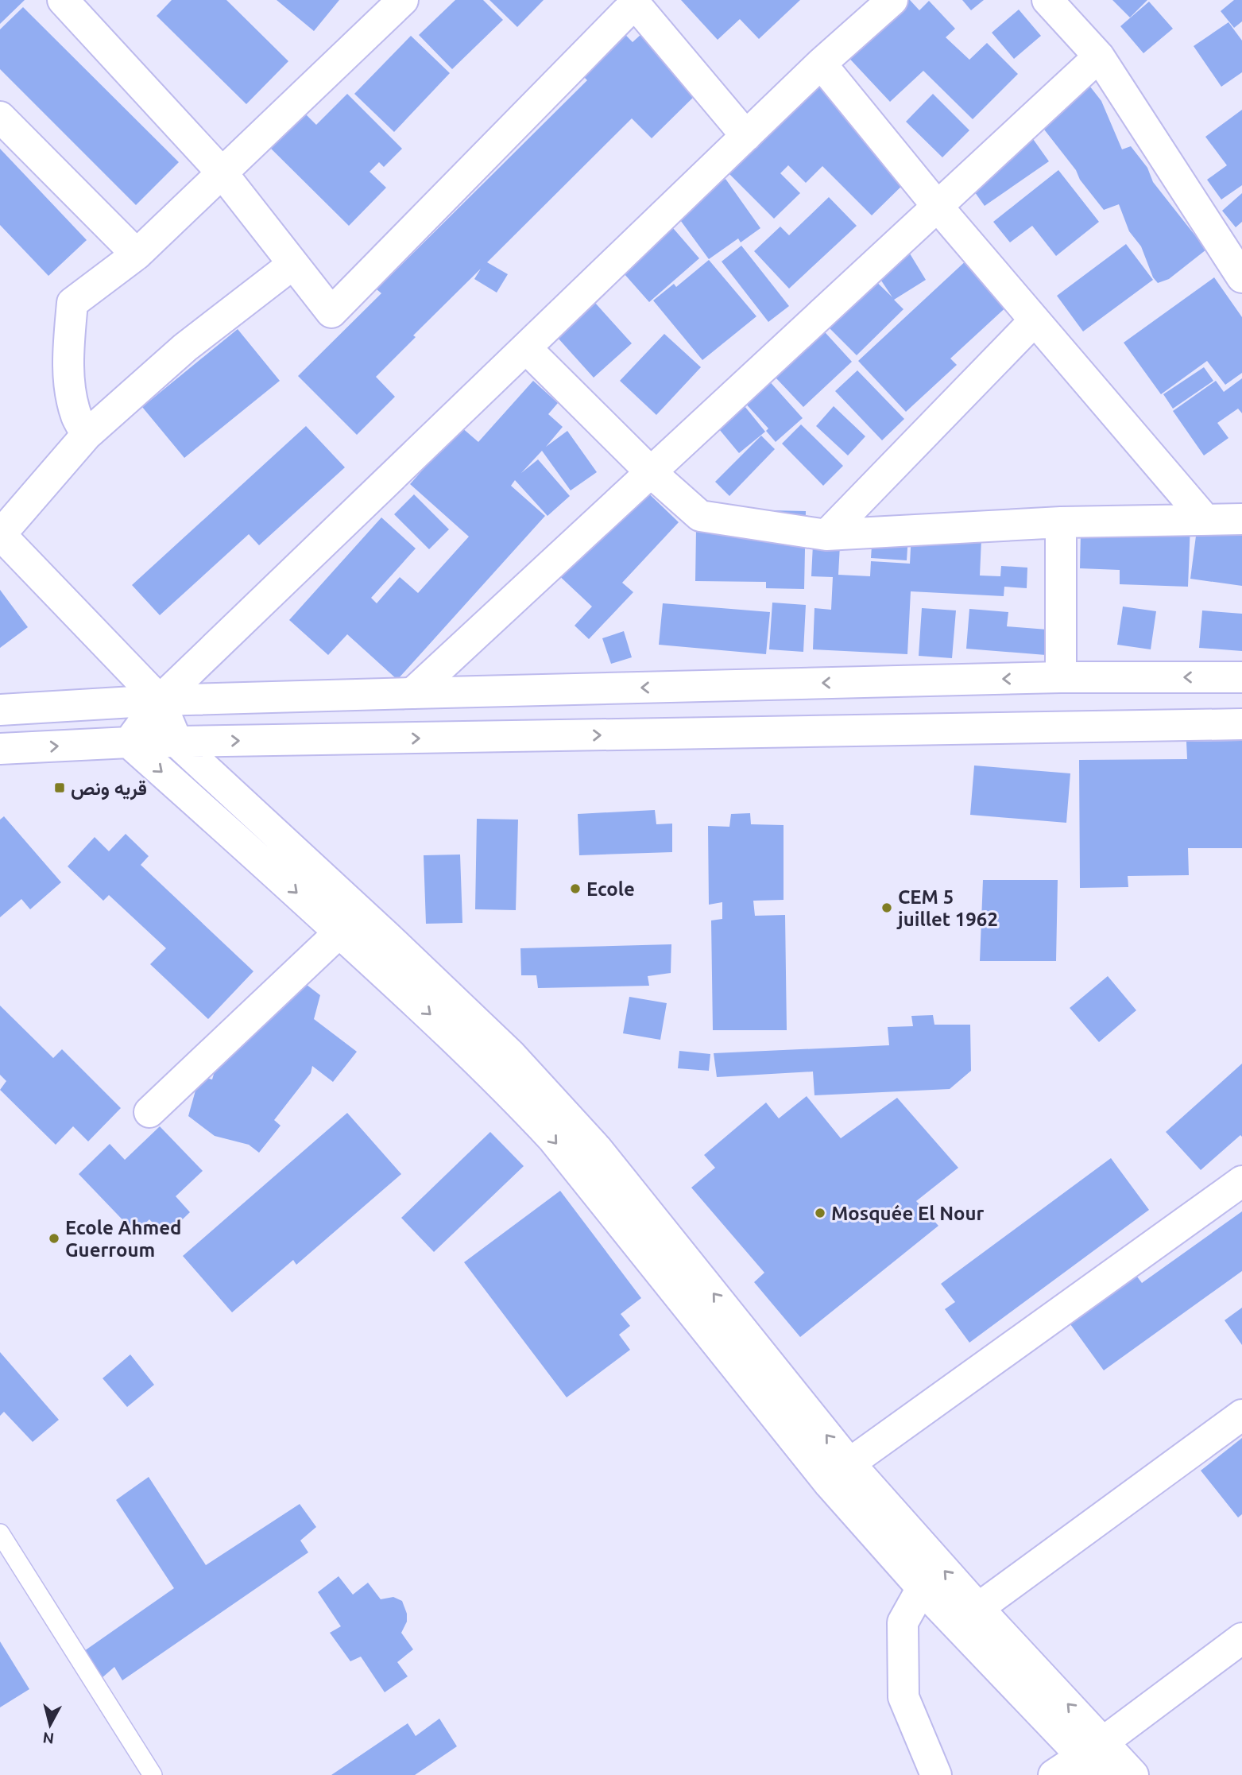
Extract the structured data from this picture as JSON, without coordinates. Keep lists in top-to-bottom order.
{
  "places": {
    "transit": ["قريه ونص"],
    "other": [
      "Ecole",
      "CEM 5 juillet 1962",
      "Mosquée El Nour",
      "Ecole Ahmed Guerroum"
    ]
  },
  "north": "bottom"
}
